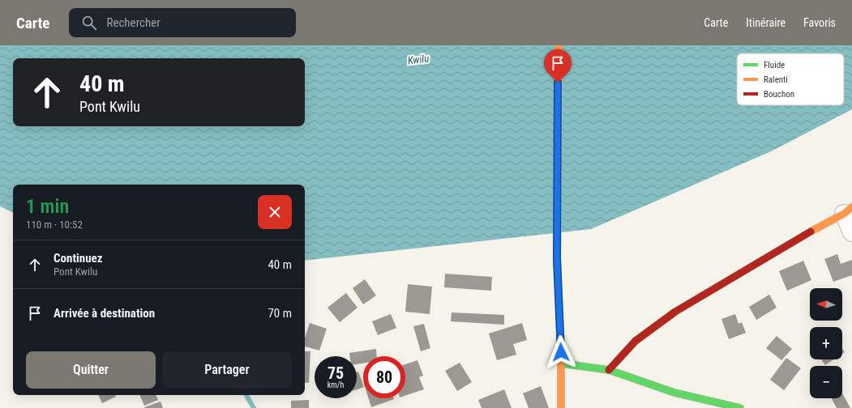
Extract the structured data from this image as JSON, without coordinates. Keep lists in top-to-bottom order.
{
  "water": ["Kwilu"],
  "legend": ["Fluide", "Ralenti", "Bouchon"],
  "north": "left",
  "page": {
    "header": "Carte",
    "search": "Rechercher",
    "nav": ["Carte", "Itinéraire", "Favoris"],
    "turn": ["40 m", "Pont Kwilu"],
    "heading": ["1 min", "110 m · 10:52"],
    "list": [
      {
        "name": "Continuez",
        "note": "Pont Kwilu",
        "value": "40 m"
      },
      {
        "name": "Arrivée à destination",
        "value": "70 m"
      }
    ],
    "map_buttons": ["+", "−"],
    "buttons": ["Quitter", "Partager"],
    "speed": "75 km/h",
    "limit": "80"
  }
}
